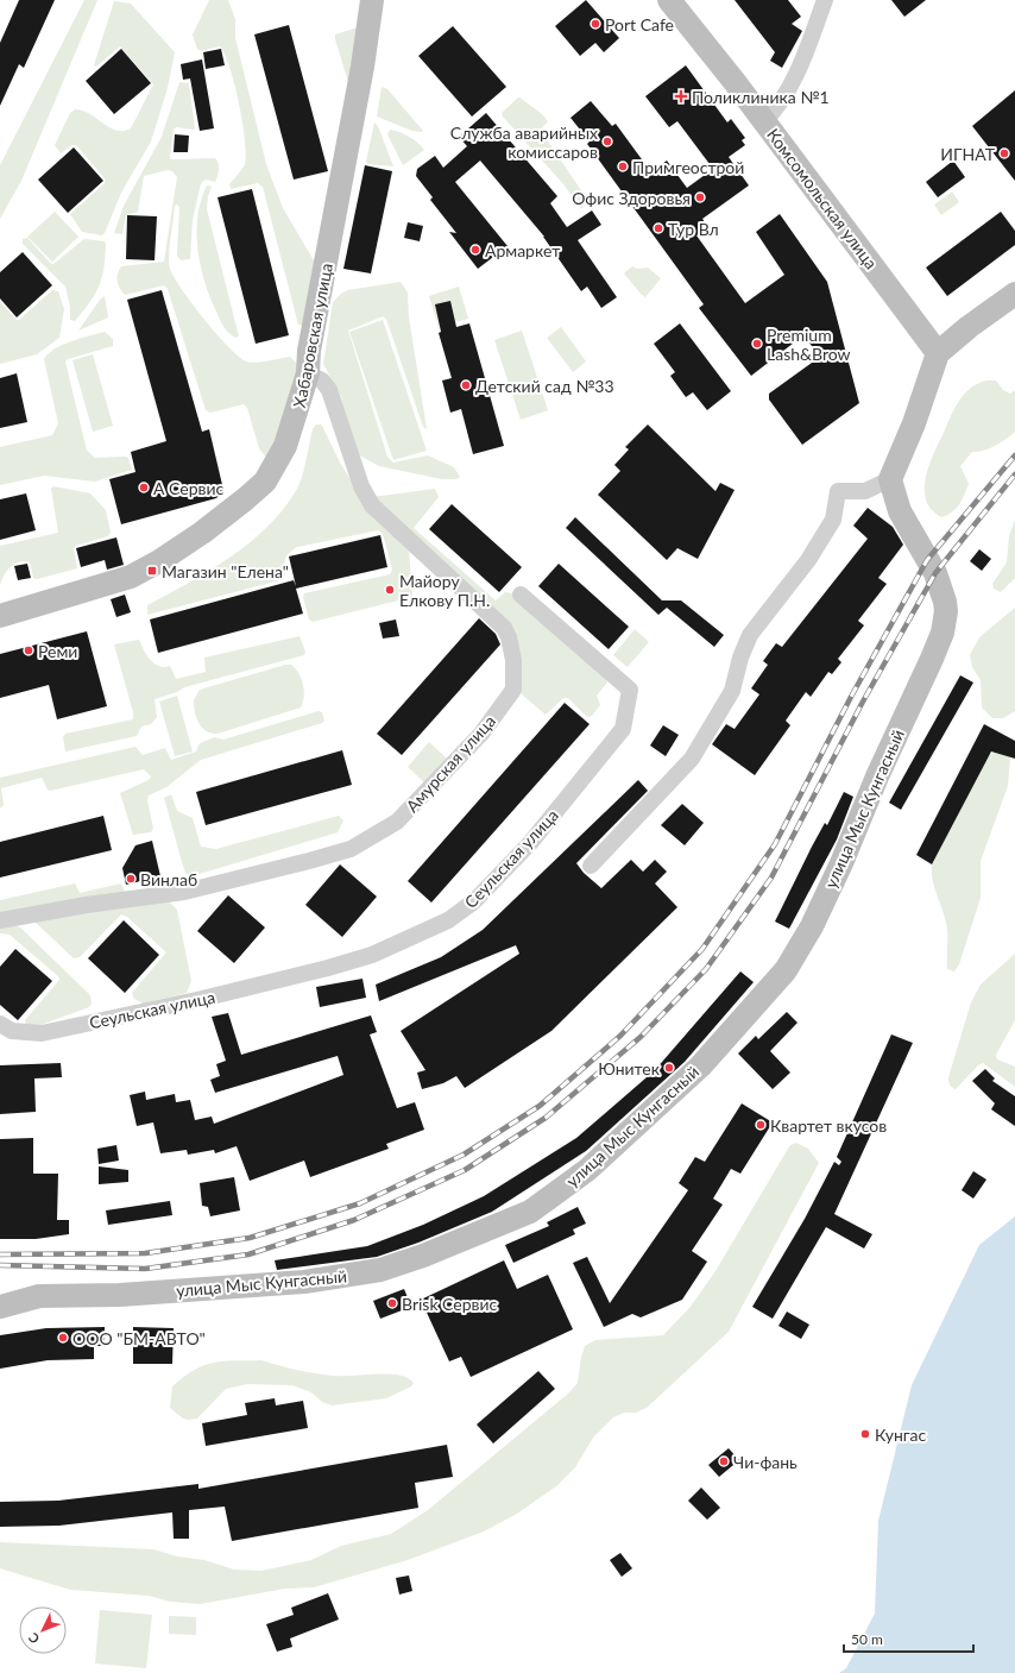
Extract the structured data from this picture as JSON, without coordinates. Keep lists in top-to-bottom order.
{
  "streets": {
    "street": [
      "Комсомольская улица",
      "Хабаровская улица",
      "Амурская улица",
      "улица Мыс Кунгасный",
      "Сеульская улица"
    ]
  },
  "crossings": [
    ["Хабаровская улица", "Амурская улица"]
  ],
  "places": {
    "other": [
      "Port Cafe",
      "Служба аварийных комиссаров",
      "ИГНАТ",
      "Примгеострой",
      "Офис Здоровья",
      "Тур Вл",
      "Армаркет",
      "Premium Lash&Brow",
      "Детский сад №33",
      "А Сервис",
      "Майору Елкову П.Н.",
      "Реми",
      "Винлаб",
      "Юнитек",
      "Квартет вкусов",
      "Brisk Сервис",
      "ООО \"БМ-АВТО\"",
      "Кунгас",
      "Чи-фань"
    ],
    "health": ["Поликлиника №1"],
    "transit": ["Магазин \"Елена\""]
  },
  "scale_bar": "50 m",
  "north": "bottom left"
}
